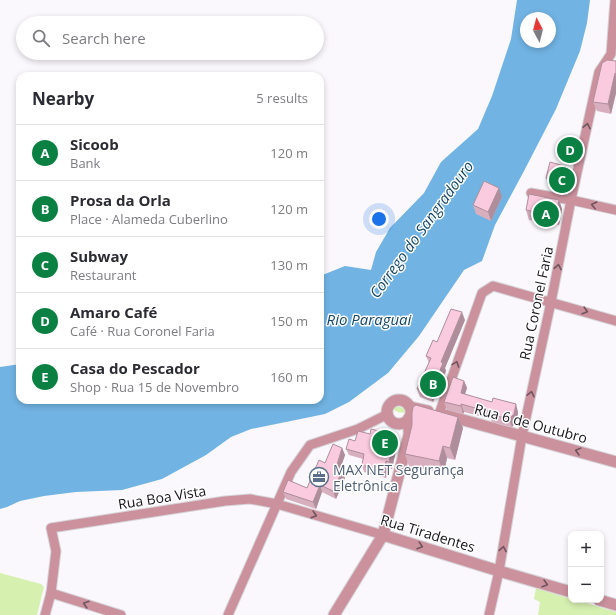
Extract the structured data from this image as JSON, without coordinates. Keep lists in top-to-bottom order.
{
  "streets": {
    "street": [
      "Rua Coronel Faria",
      "Rua 6 de Outubro",
      "Rua Boa Vista",
      "Rua Tiradentes"
    ]
  },
  "crossings": [
    ["Rua Coronel Faria", "Rua 6 de Outubro"],
    ["Rua Coronel Faria", "Rua Tiradentes"],
    ["Rua Boa Vista", "Rua Tiradentes"]
  ],
  "one_way": ["Rua Coronel Faria", "Rua 6 de Outubro", "Rua Tiradentes"],
  "water": ["Corrego do Sangradouro", "Rio Paraguai"],
  "places": {
    "office": ["MAX NET Segurança Eletrônica"]
  },
  "north": "top",
  "page": {
    "search": "Search here",
    "heading": ["Nearby", "5 results"],
    "list": [
      {
        "mark": "A",
        "name": "Sicoob",
        "note": "Bank",
        "value": "120 m"
      },
      {
        "mark": "B",
        "name": "Prosa da Orla",
        "note": "Place · Alameda Cuberlino",
        "value": "120 m"
      },
      {
        "mark": "C",
        "name": "Subway",
        "note": "Restaurant",
        "value": "130 m"
      },
      {
        "mark": "D",
        "name": "Amaro Café",
        "note": "Café · Rua Coronel Faria",
        "value": "150 m"
      },
      {
        "mark": "E",
        "name": "Casa do Pescador",
        "note": "Shop · Rua 15 de Novembro",
        "value": "160 m"
      }
    ],
    "pins": [
      "D",
      "C",
      "A",
      "B",
      "E"
    ],
    "map_buttons": ["+", "−"]
  }
}
